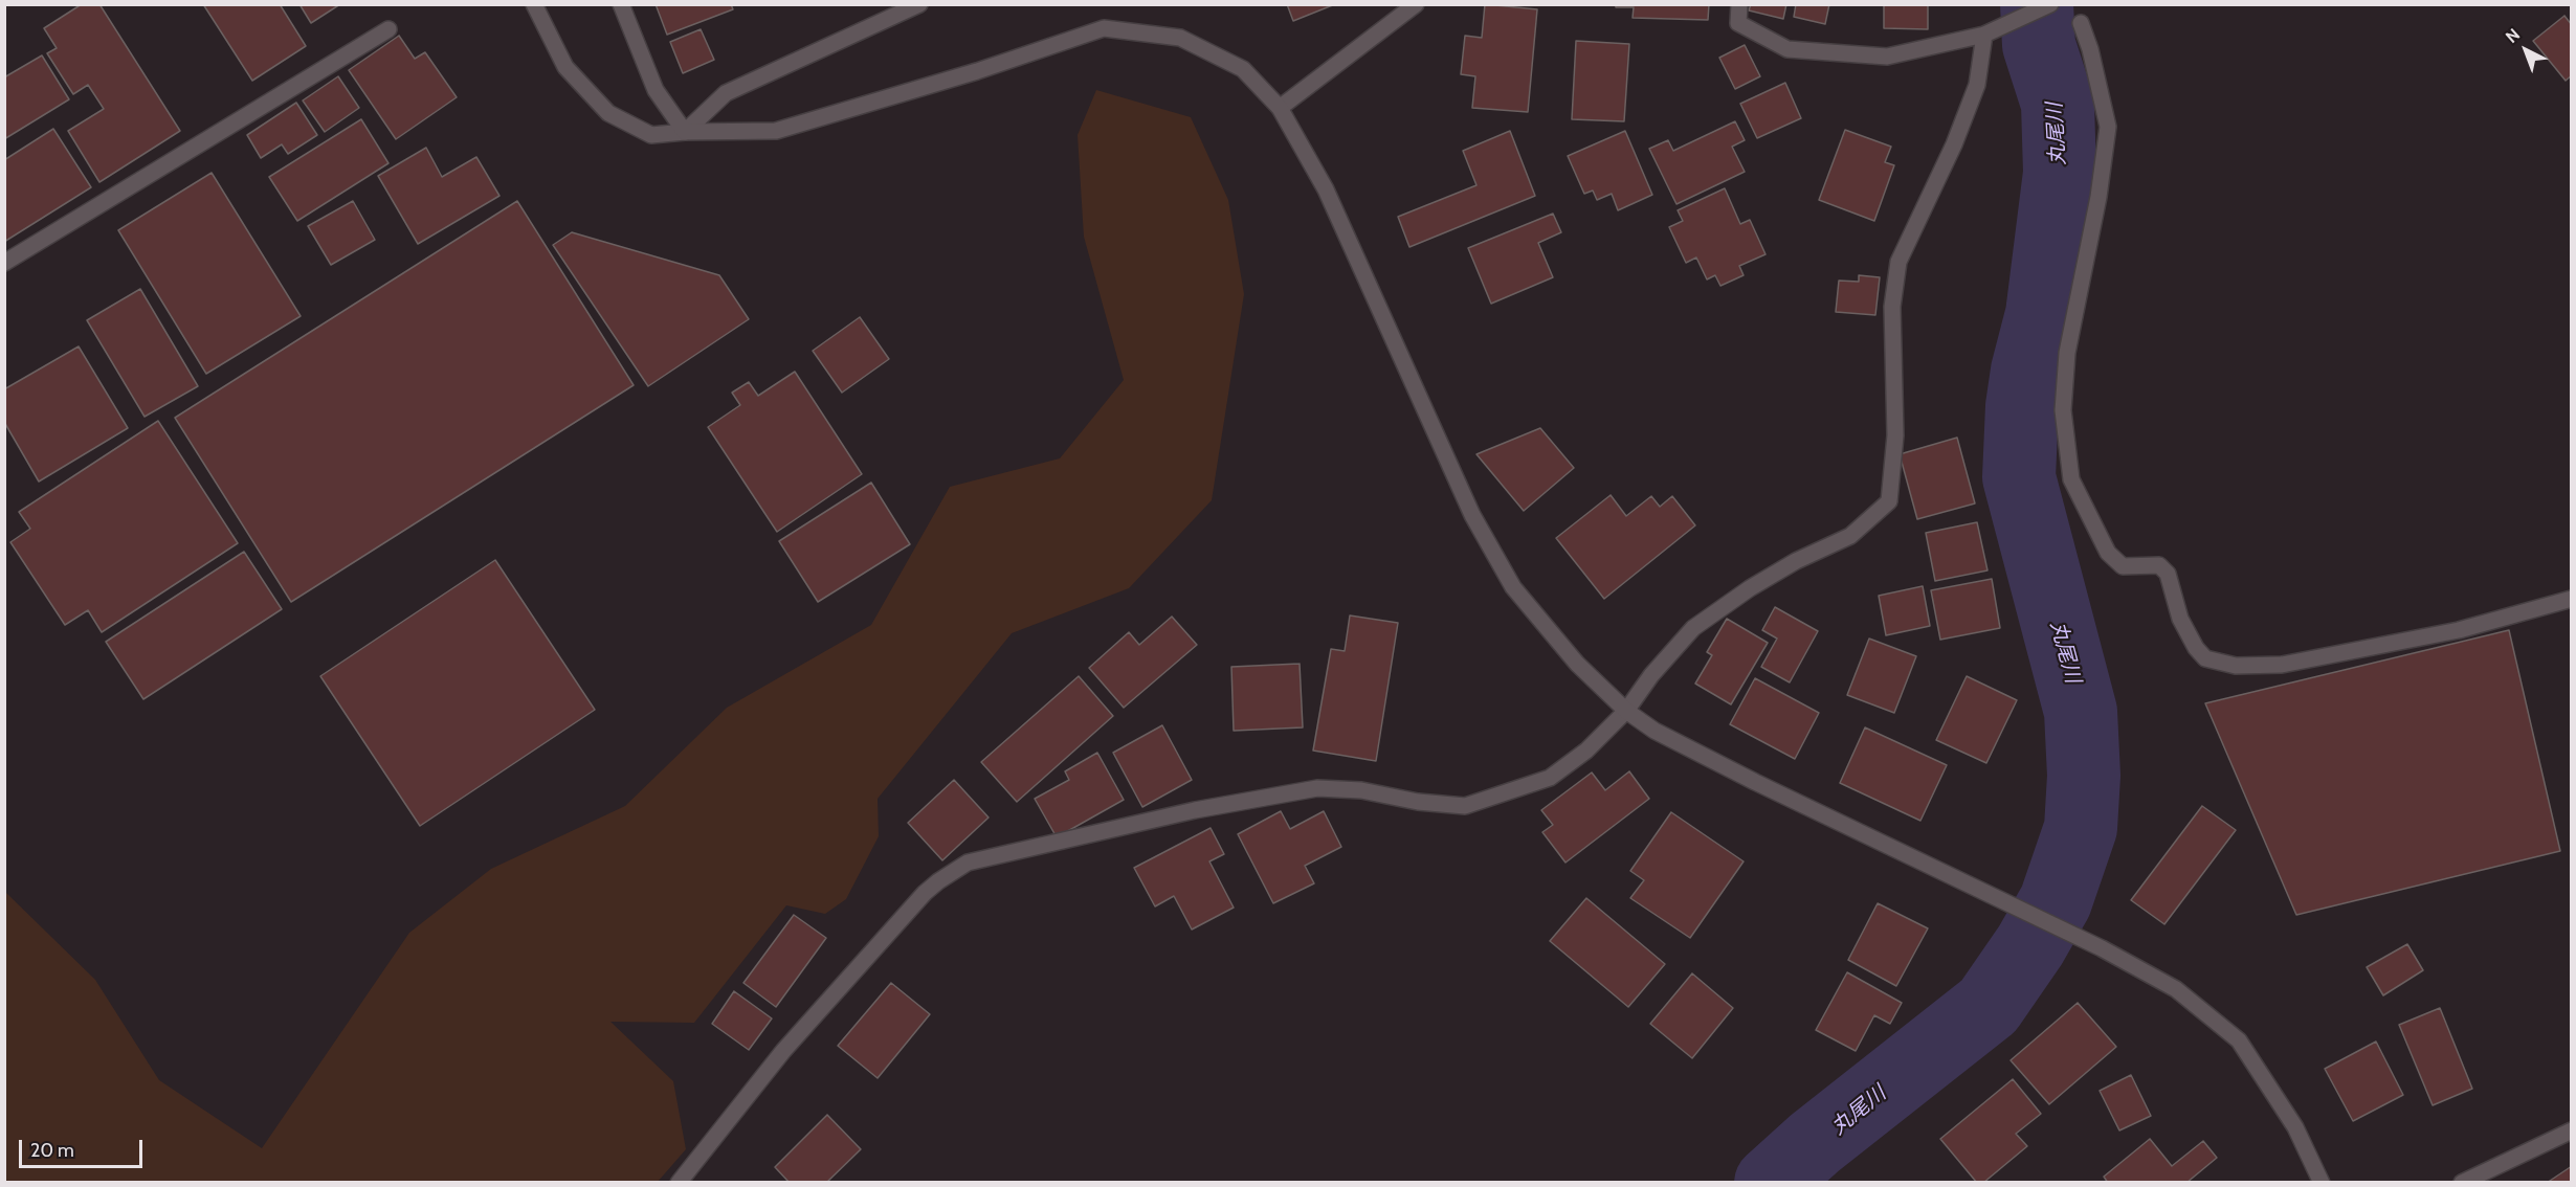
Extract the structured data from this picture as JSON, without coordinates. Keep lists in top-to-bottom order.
{
  "water": ["丸尾川"],
  "scale_bar": "20 m",
  "north": "top left"
}
